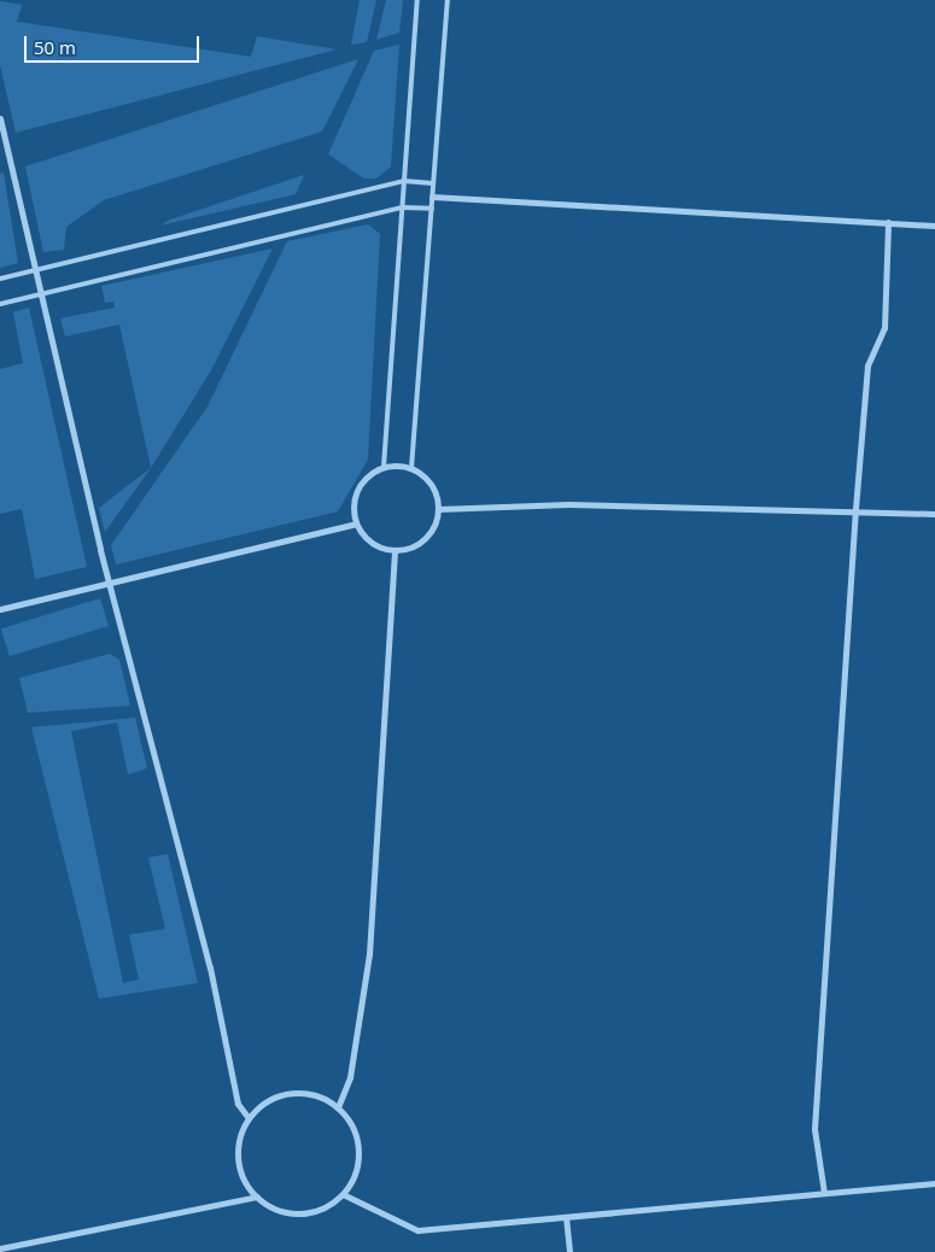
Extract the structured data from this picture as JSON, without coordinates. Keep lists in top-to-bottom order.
{
  "scale_bar": "50 m"
}
